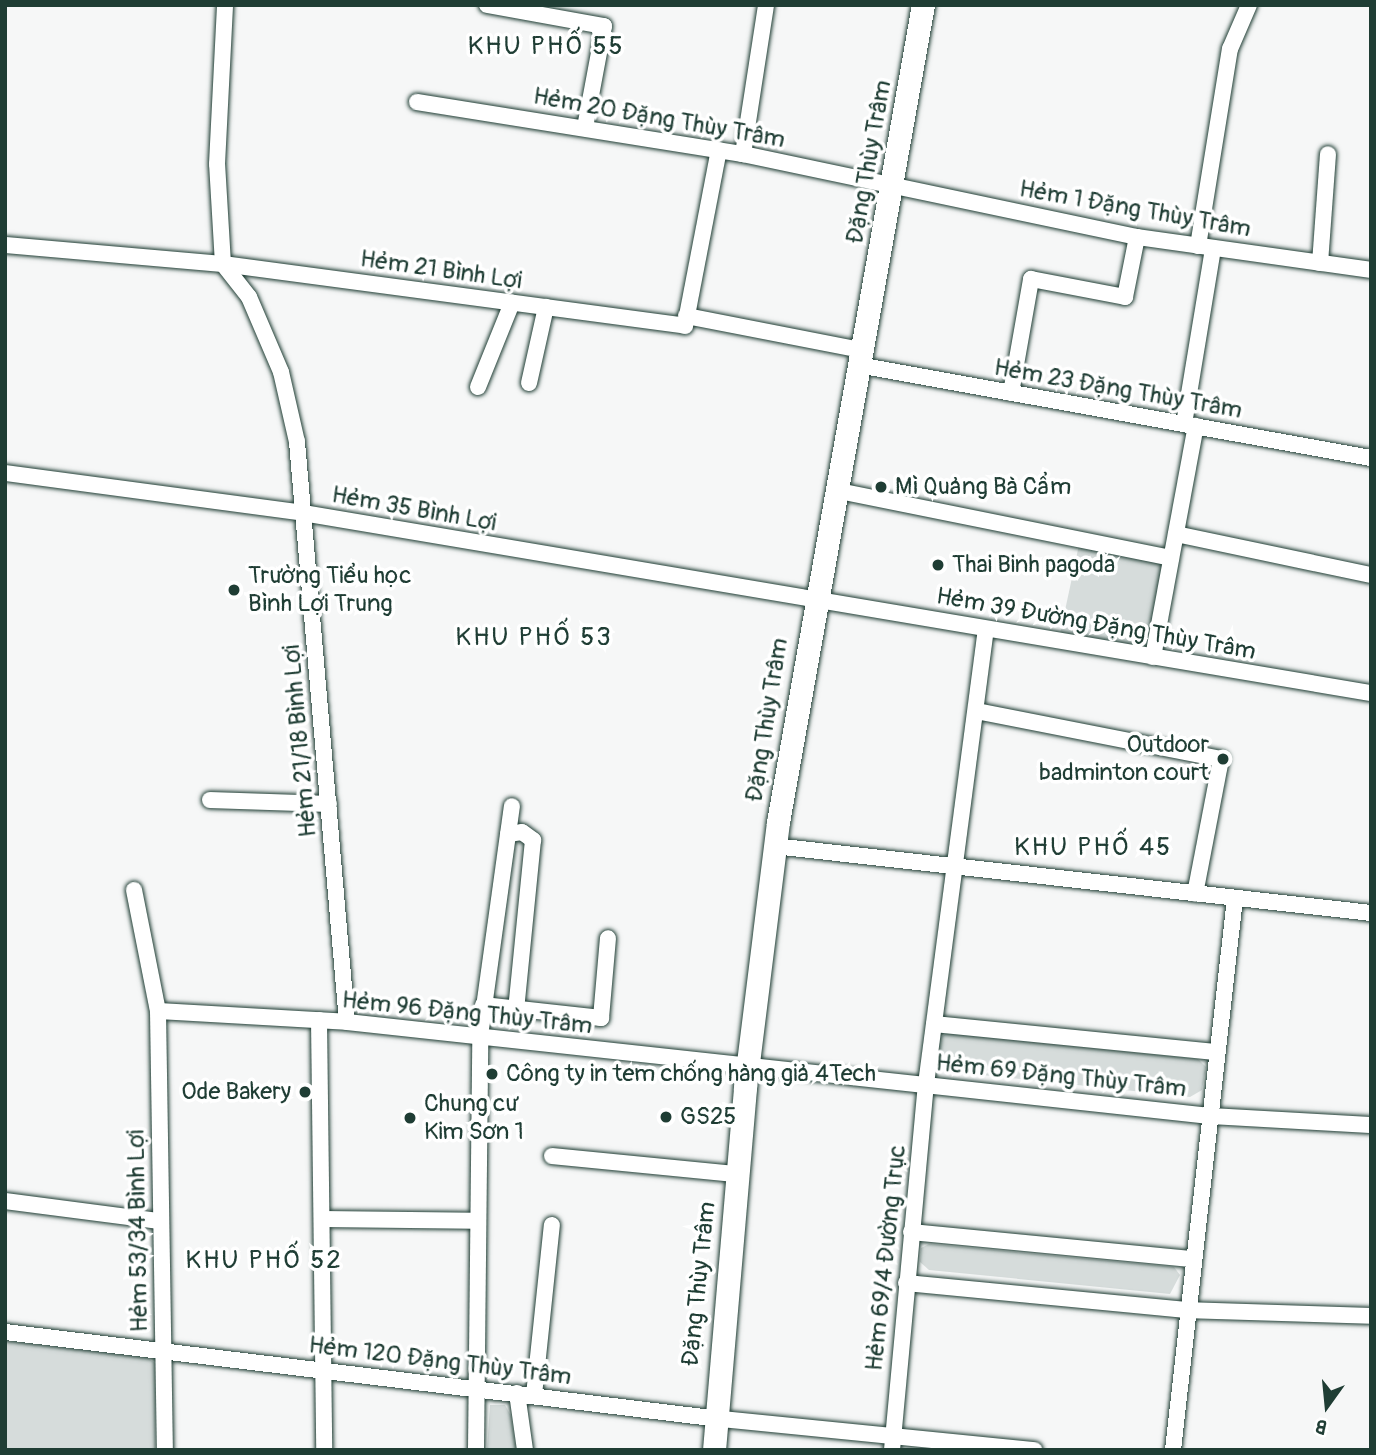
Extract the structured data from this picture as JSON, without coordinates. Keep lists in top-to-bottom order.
{
  "streets": {
    "main road": ["Đặng Thùy Trâm"],
    "street": [
      "Hẻm 20 Đặng Thùy Trâm",
      "Hẻm 1 Đặng Thùy Trâm",
      "Hẻm 21 Bình Lợi",
      "Hẻm 23 Đặng Thùy Trâm",
      "Hẻm 35 Bình Lợi",
      "Hẻm 39 Đường Đặng Thùy Trâm",
      "Hẻm 21/18 Bình Lợi",
      "Hẻm 96 Đặng Thùy Trâm",
      "Hẻm 69 Đặng Thùy Trâm",
      "Hẻm 53/34 Bình Lợi",
      "Hẻm 69/4 Đường Trục",
      "Hẻm 120 Đặng Thùy Trâm"
    ]
  },
  "crossings": [
    ["Hẻm 20 Đặng Thùy Trâm", "Đặng Thùy Trâm"],
    ["Hẻm 20 Đặng Thùy Trâm", "Hẻm 1 Đặng Thùy Trâm"],
    ["Đặng Thùy Trâm", "Hẻm 1 Đặng Thùy Trâm"],
    ["Đặng Thùy Trâm", "Hẻm 21 Bình Lợi"],
    ["Đặng Thùy Trâm", "Hẻm 23 Đặng Thùy Trâm"],
    ["Đặng Thùy Trâm", "Hẻm 35 Bình Lợi"],
    ["Đặng Thùy Trâm", "Hẻm 39 Đường Đặng Thùy Trâm"],
    ["Đặng Thùy Trâm", "Hẻm 96 Đặng Thùy Trâm"],
    ["Đặng Thùy Trâm", "Hẻm 69 Đặng Thùy Trâm"],
    ["Đặng Thùy Trâm", "Hẻm 120 Đặng Thùy Trâm"],
    ["Hẻm 21 Bình Lợi", "Hẻm 23 Đặng Thùy Trâm"],
    ["Hẻm 21 Bình Lợi", "Hẻm 21/18 Bình Lợi"],
    ["Hẻm 35 Bình Lợi", "Hẻm 39 Đường Đặng Thùy Trâm"],
    ["Hẻm 35 Bình Lợi", "Hẻm 21/18 Bình Lợi"],
    ["Hẻm 39 Đường Đặng Thùy Trâm", "Hẻm 69/4 Đường Trục"],
    ["Hẻm 21/18 Bình Lợi", "Hẻm 96 Đặng Thùy Trâm"],
    ["Hẻm 96 Đặng Thùy Trâm", "Hẻm 69 Đặng Thùy Trâm"],
    ["Hẻm 96 Đặng Thùy Trâm", "Hẻm 120 Đặng Thùy Trâm"],
    ["Hẻm 69 Đặng Thùy Trâm", "Hẻm 69/4 Đường Trục"],
    ["Hẻm 53/34 Bình Lợi", "Hẻm 120 Đặng Thùy Trâm"],
    ["Hẻm 69/4 Đường Trục", "Hẻm 120 Đặng Thùy Trâm"]
  ],
  "districts": [
    "KHU PHỐ 55",
    "KHU PHỐ 53",
    "KHU PHỐ 45",
    "KHU PHỐ 52"
  ],
  "places": [
    "Mì Quảng Bà Cẩm",
    "Thai Binh pagoda",
    "Trường Tiểu học Bình Lợi Trung",
    "Outdoor badminton court",
    "Công ty in tem chống hàng giả 4Tech",
    "Ode Bakery",
    "GS25",
    "Chung cư Kim Sơn 1"
  ],
  "north": "bottom"
}
